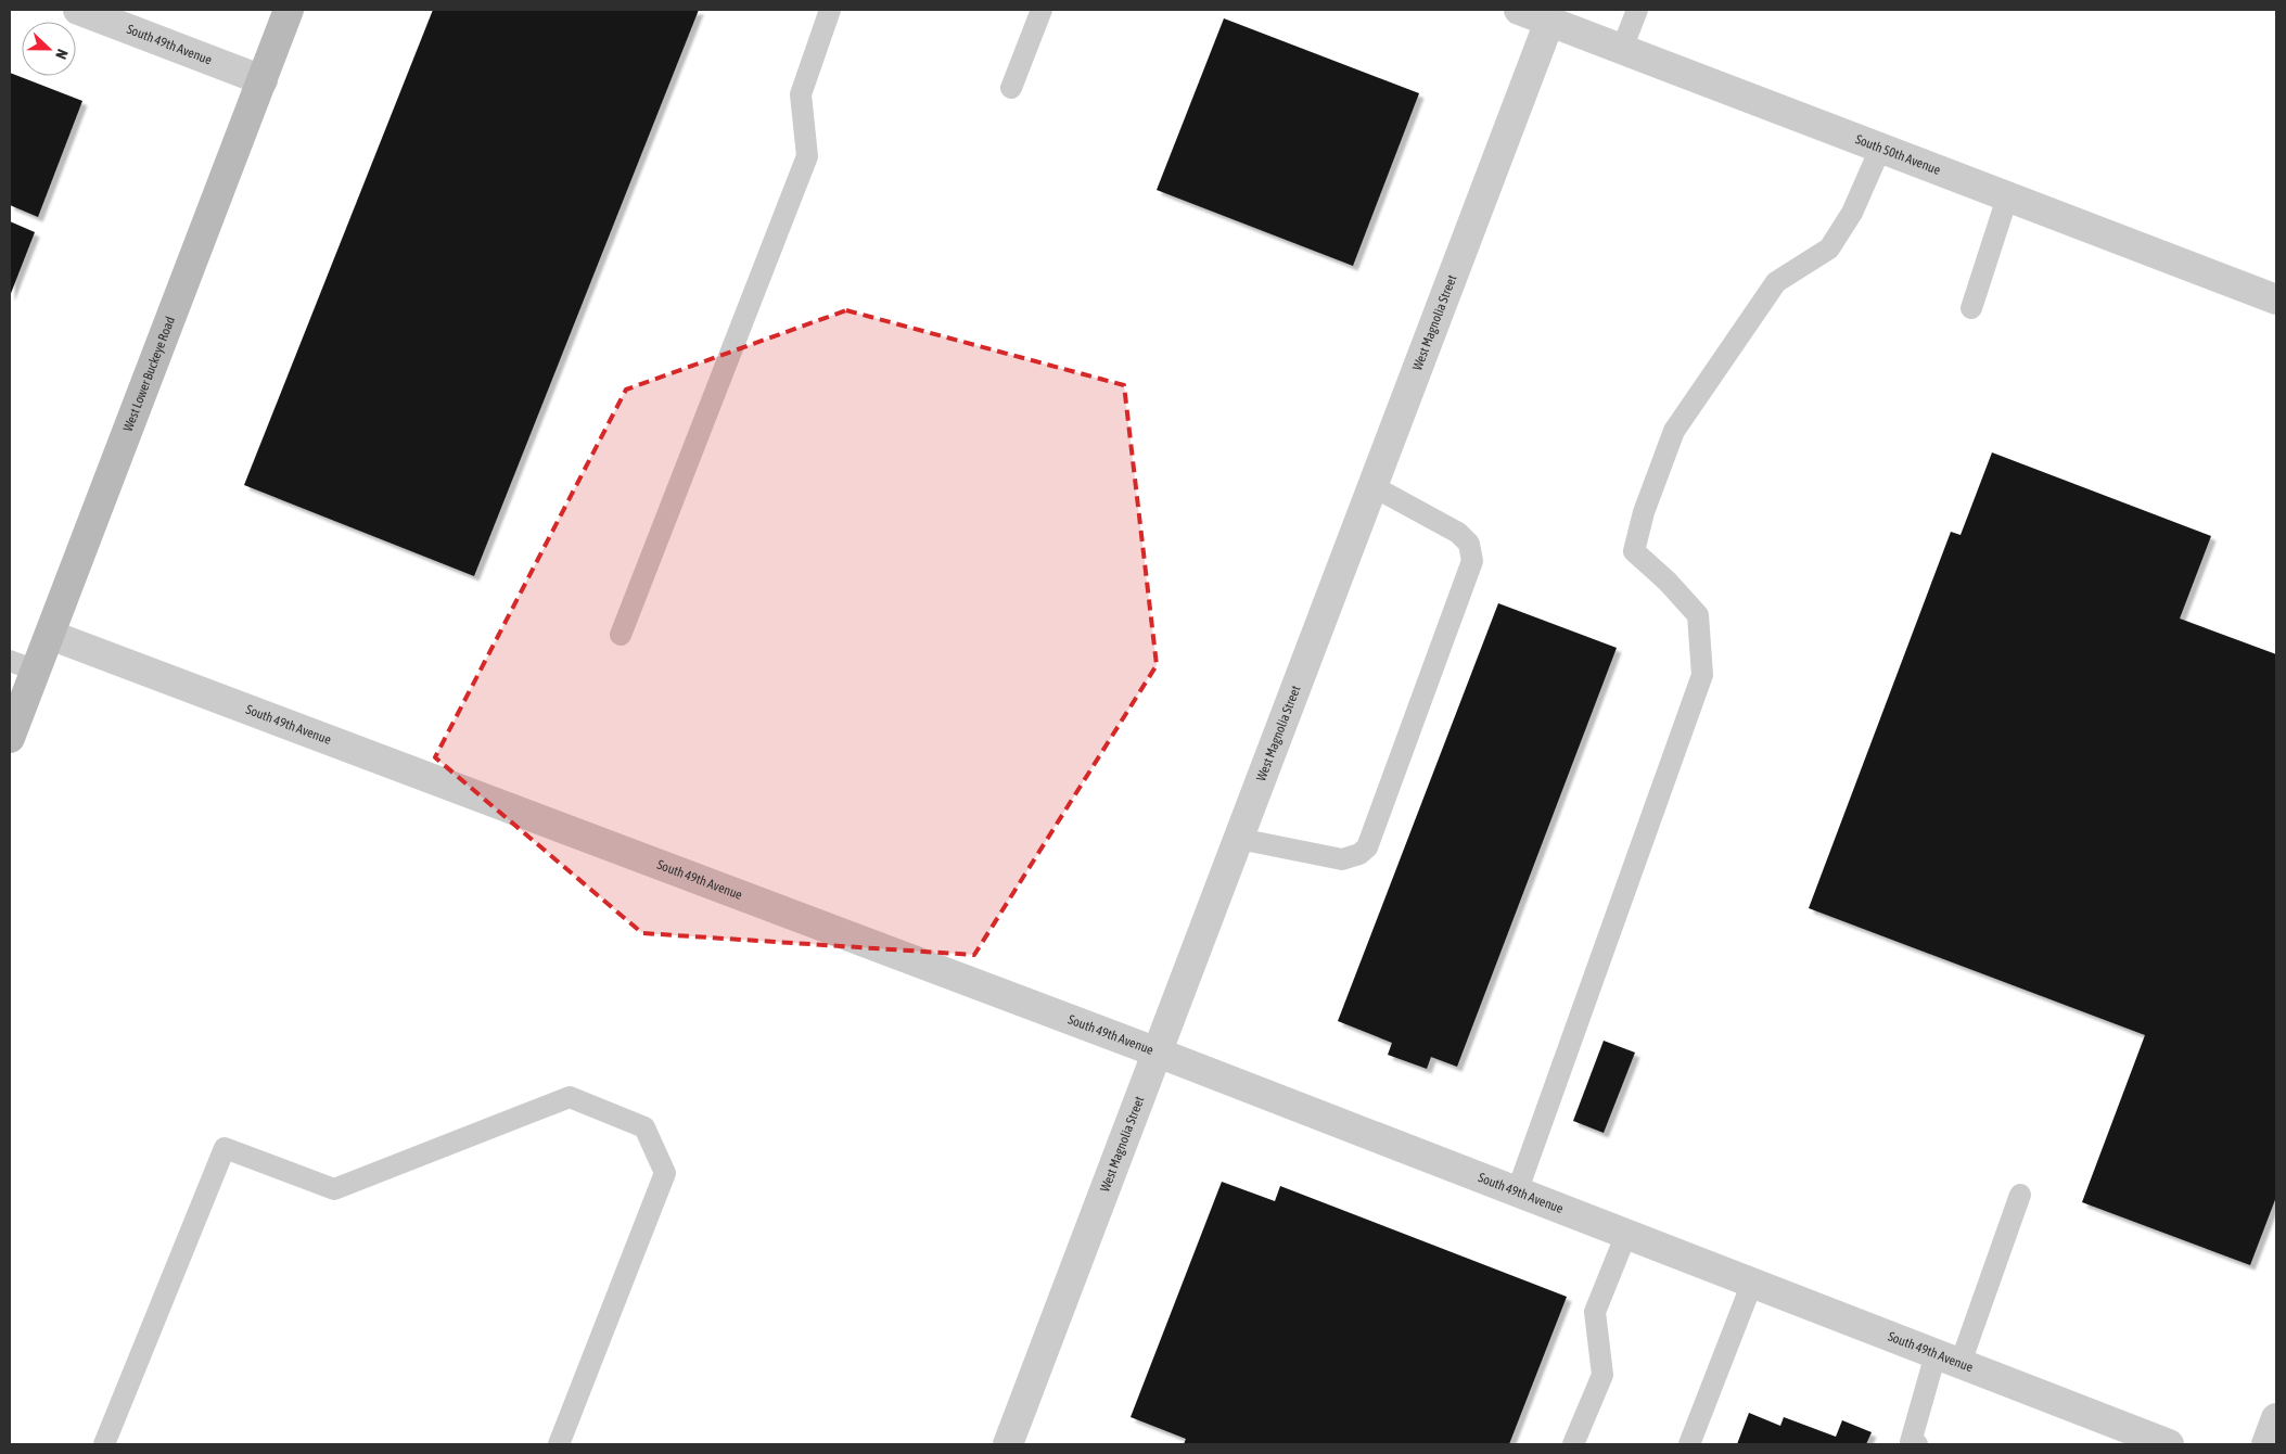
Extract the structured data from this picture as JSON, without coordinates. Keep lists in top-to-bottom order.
{
  "streets": {
    "main road": ["West Lower Buckeye Road"],
    "street": ["South 49th Avenue", "South 50th Avenue", "West Magnolia Street"]
  },
  "crossings": [
    ["South 49th Avenue", "West Magnolia Street"],
    ["South 49th Avenue", "West Lower Buckeye Road"],
    ["South 50th Avenue", "West Magnolia Street"]
  ],
  "north": "right"
}
